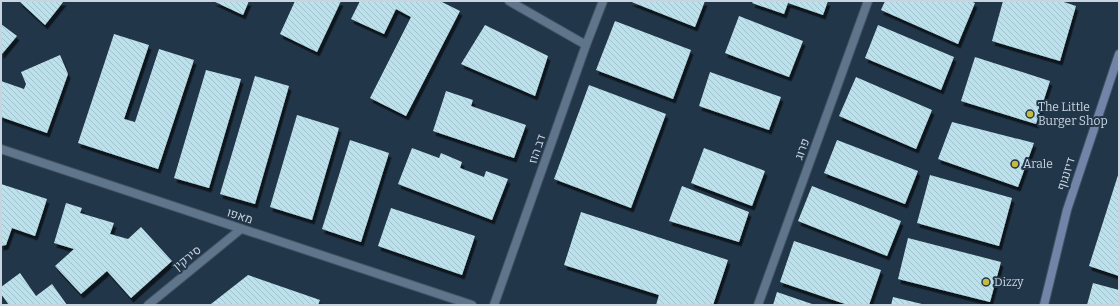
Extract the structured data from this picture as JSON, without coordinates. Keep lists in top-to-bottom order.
{
  "streets": {
    "street": [
      "דב הוז",
      "פרוג",
      "דיזנגוף",
      "מאפו",
      "סירקין"
    ]
  },
  "crossings": [
    ["מאפו", "סירקין"]
  ],
  "places": ["The Little Burger Shop", "Arale", "Dizzy"]
}
